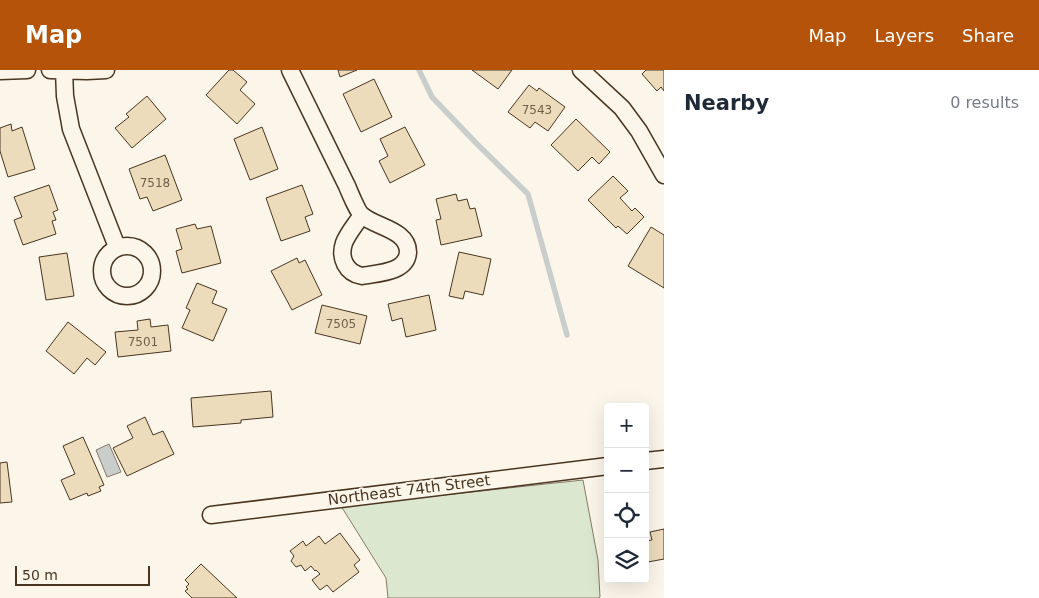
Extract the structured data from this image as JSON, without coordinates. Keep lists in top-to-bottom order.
{
  "streets": {
    "street": ["Northeast 74th Street"]
  },
  "house_numbers": [
    "7543",
    "7518",
    "7505",
    "7501"
  ],
  "scale_bar": "50 m",
  "page": {
    "header": "Map",
    "nav": ["Map", "Layers", "Share"],
    "heading": ["Nearby", "0 results"],
    "map_buttons": ["+", "−"],
    "scale": "50 m"
  }
}
